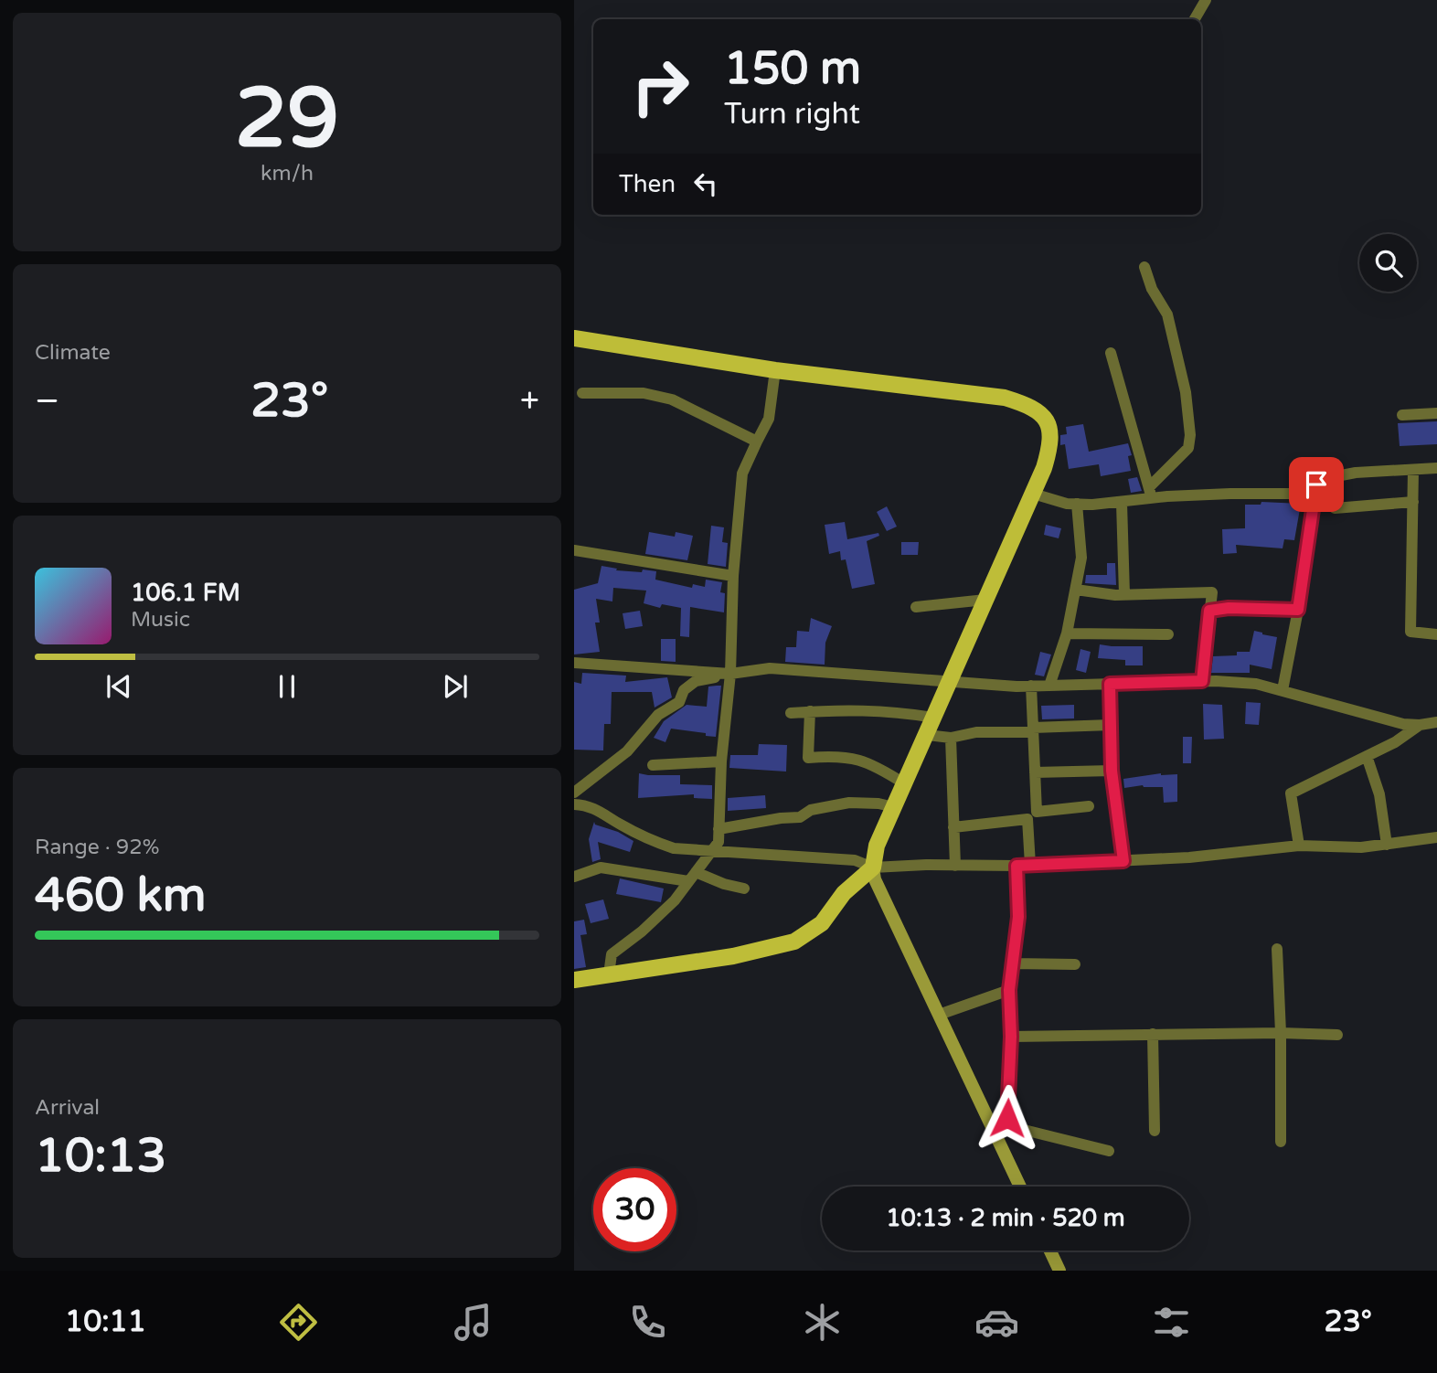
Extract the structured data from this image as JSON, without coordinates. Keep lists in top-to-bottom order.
{
  "page": {
    "tile": [
      ["29", "km/h"],
      "Climate",
      ["Range · 92%", "460 km"],
      ["Arrival", "10:13"]
    ],
    "turn": ["150 m", "Turn right"],
    "then": "Then",
    "heat": ["−", "23°", "+"],
    "song": ["106.1 FM", "Music"],
    "limit": "30",
    "trip": "10:13 · 2 min · 520 m",
    "tabs": ["10:11", "23°"]
  }
}
